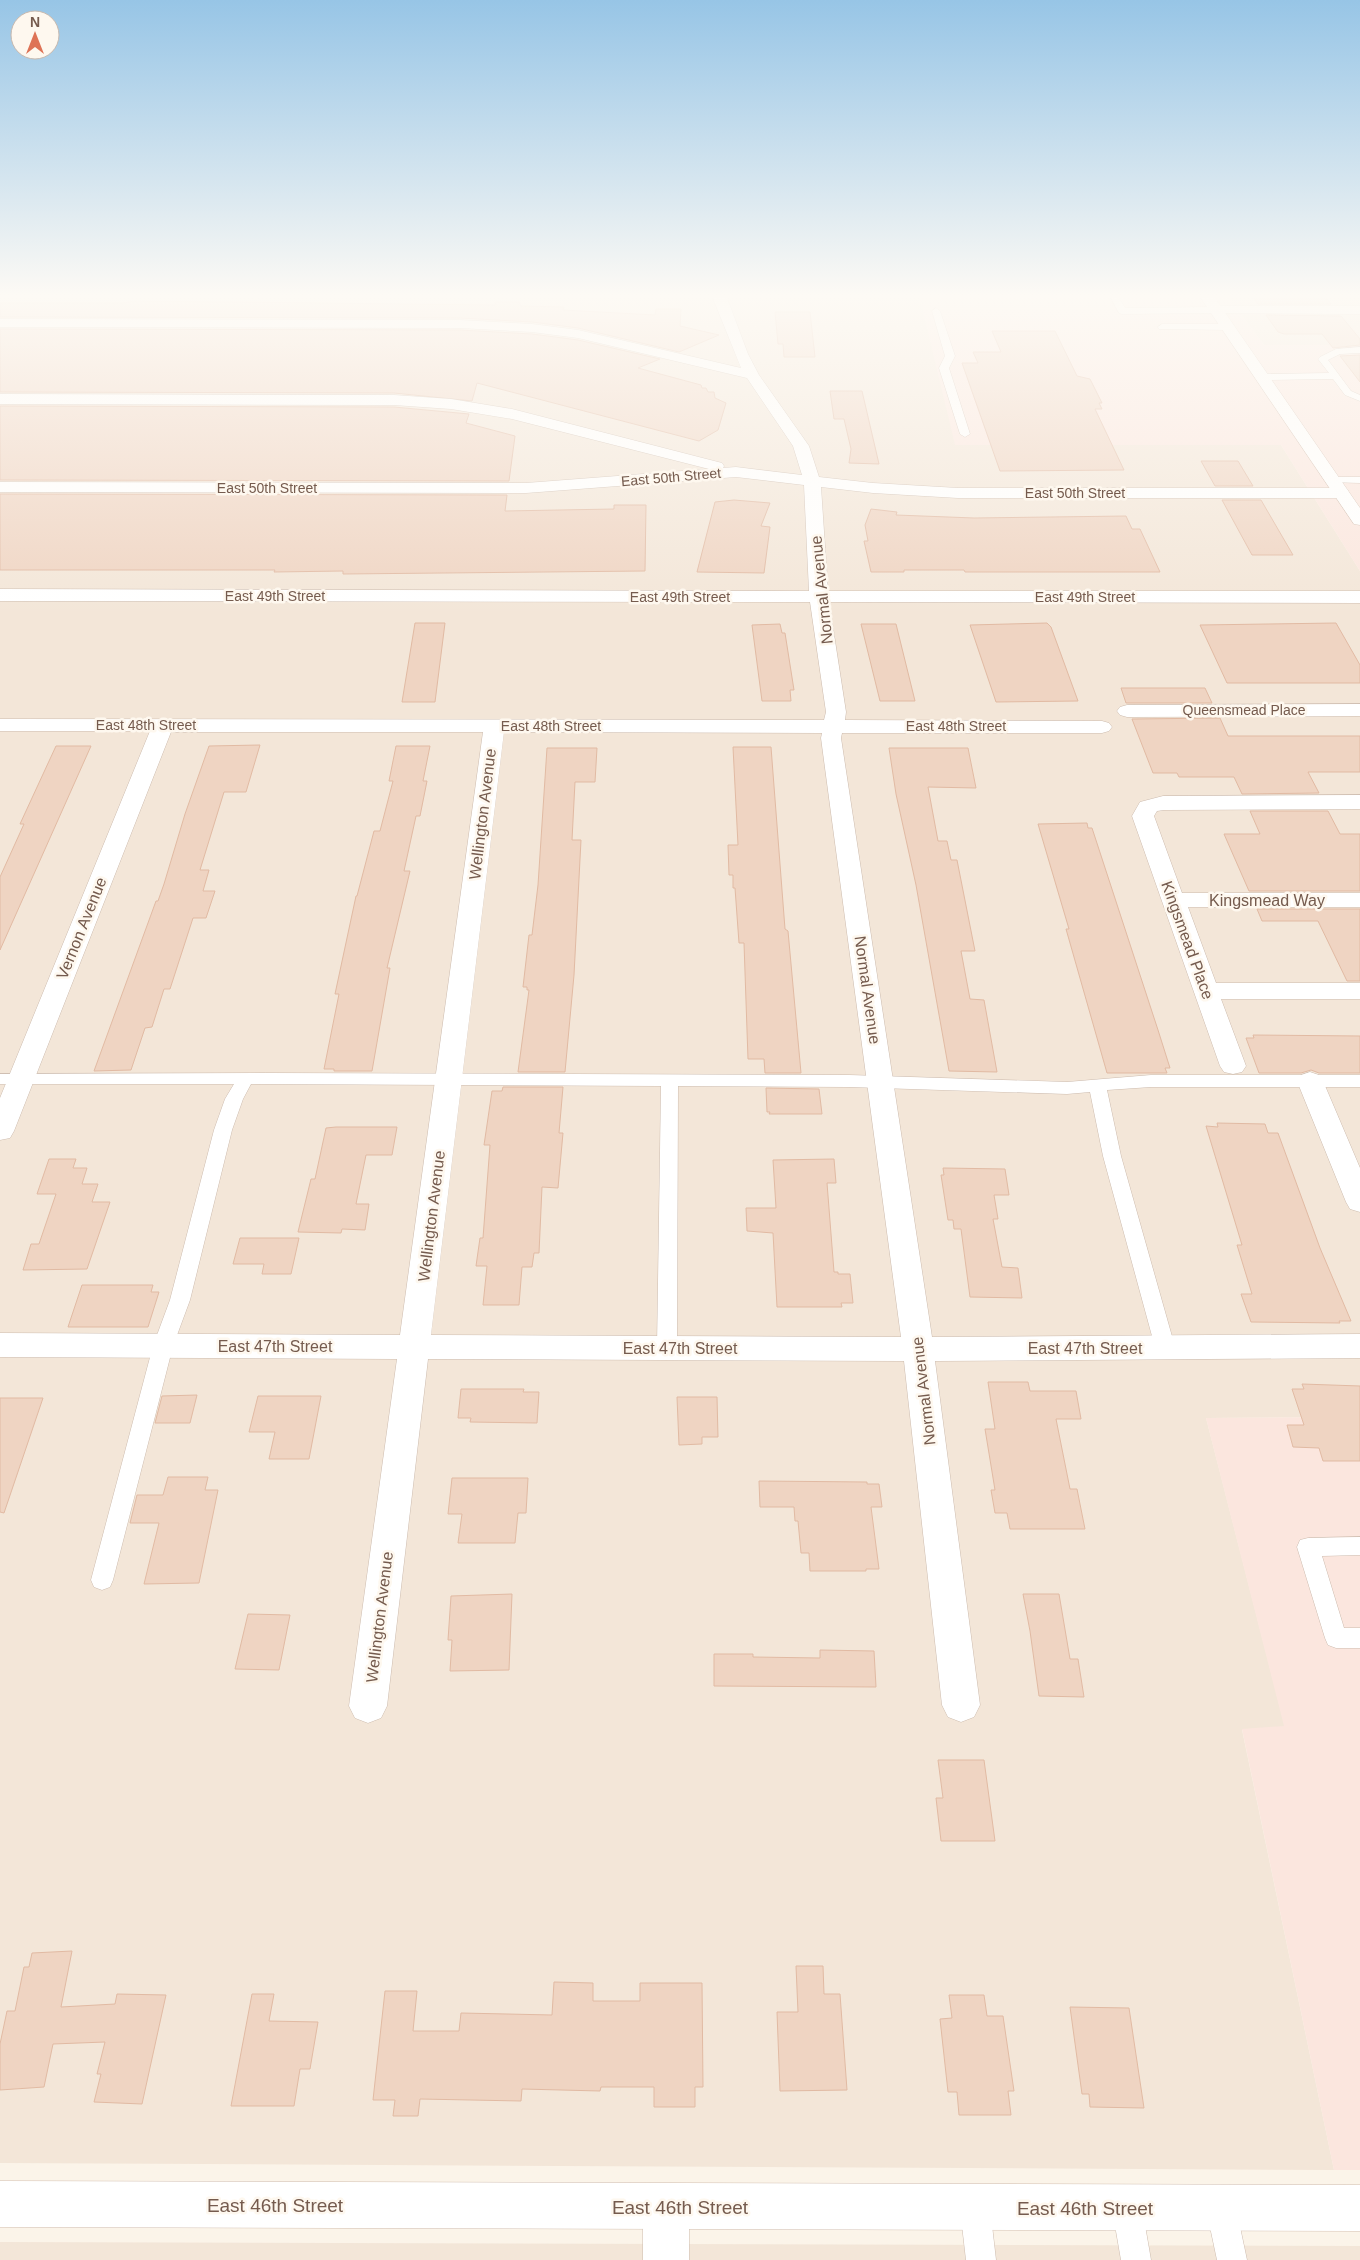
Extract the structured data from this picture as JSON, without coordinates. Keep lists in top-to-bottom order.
{
  "streets": {
    "street": [
      "East 50th Street",
      "Normal Avenue",
      "East 49th Street",
      "Queensmead Place",
      "East 48th Street",
      "Wellington Avenue",
      "Kingsmead Way",
      "Vernon Avenue",
      "Kingsmead Place",
      "East 47th Street",
      "East 46th Street"
    ]
  },
  "crossings": [
    ["East 50th Street", "Normal Avenue"],
    ["Normal Avenue", "East 49th Street"],
    ["Normal Avenue", "East 48th Street"],
    ["Normal Avenue", "East 47th Street"],
    ["East 48th Street", "Wellington Avenue"],
    ["East 48th Street", "Vernon Avenue"],
    ["Wellington Avenue", "East 47th Street"],
    ["Kingsmead Way", "Kingsmead Place"]
  ],
  "north": "top"
}
